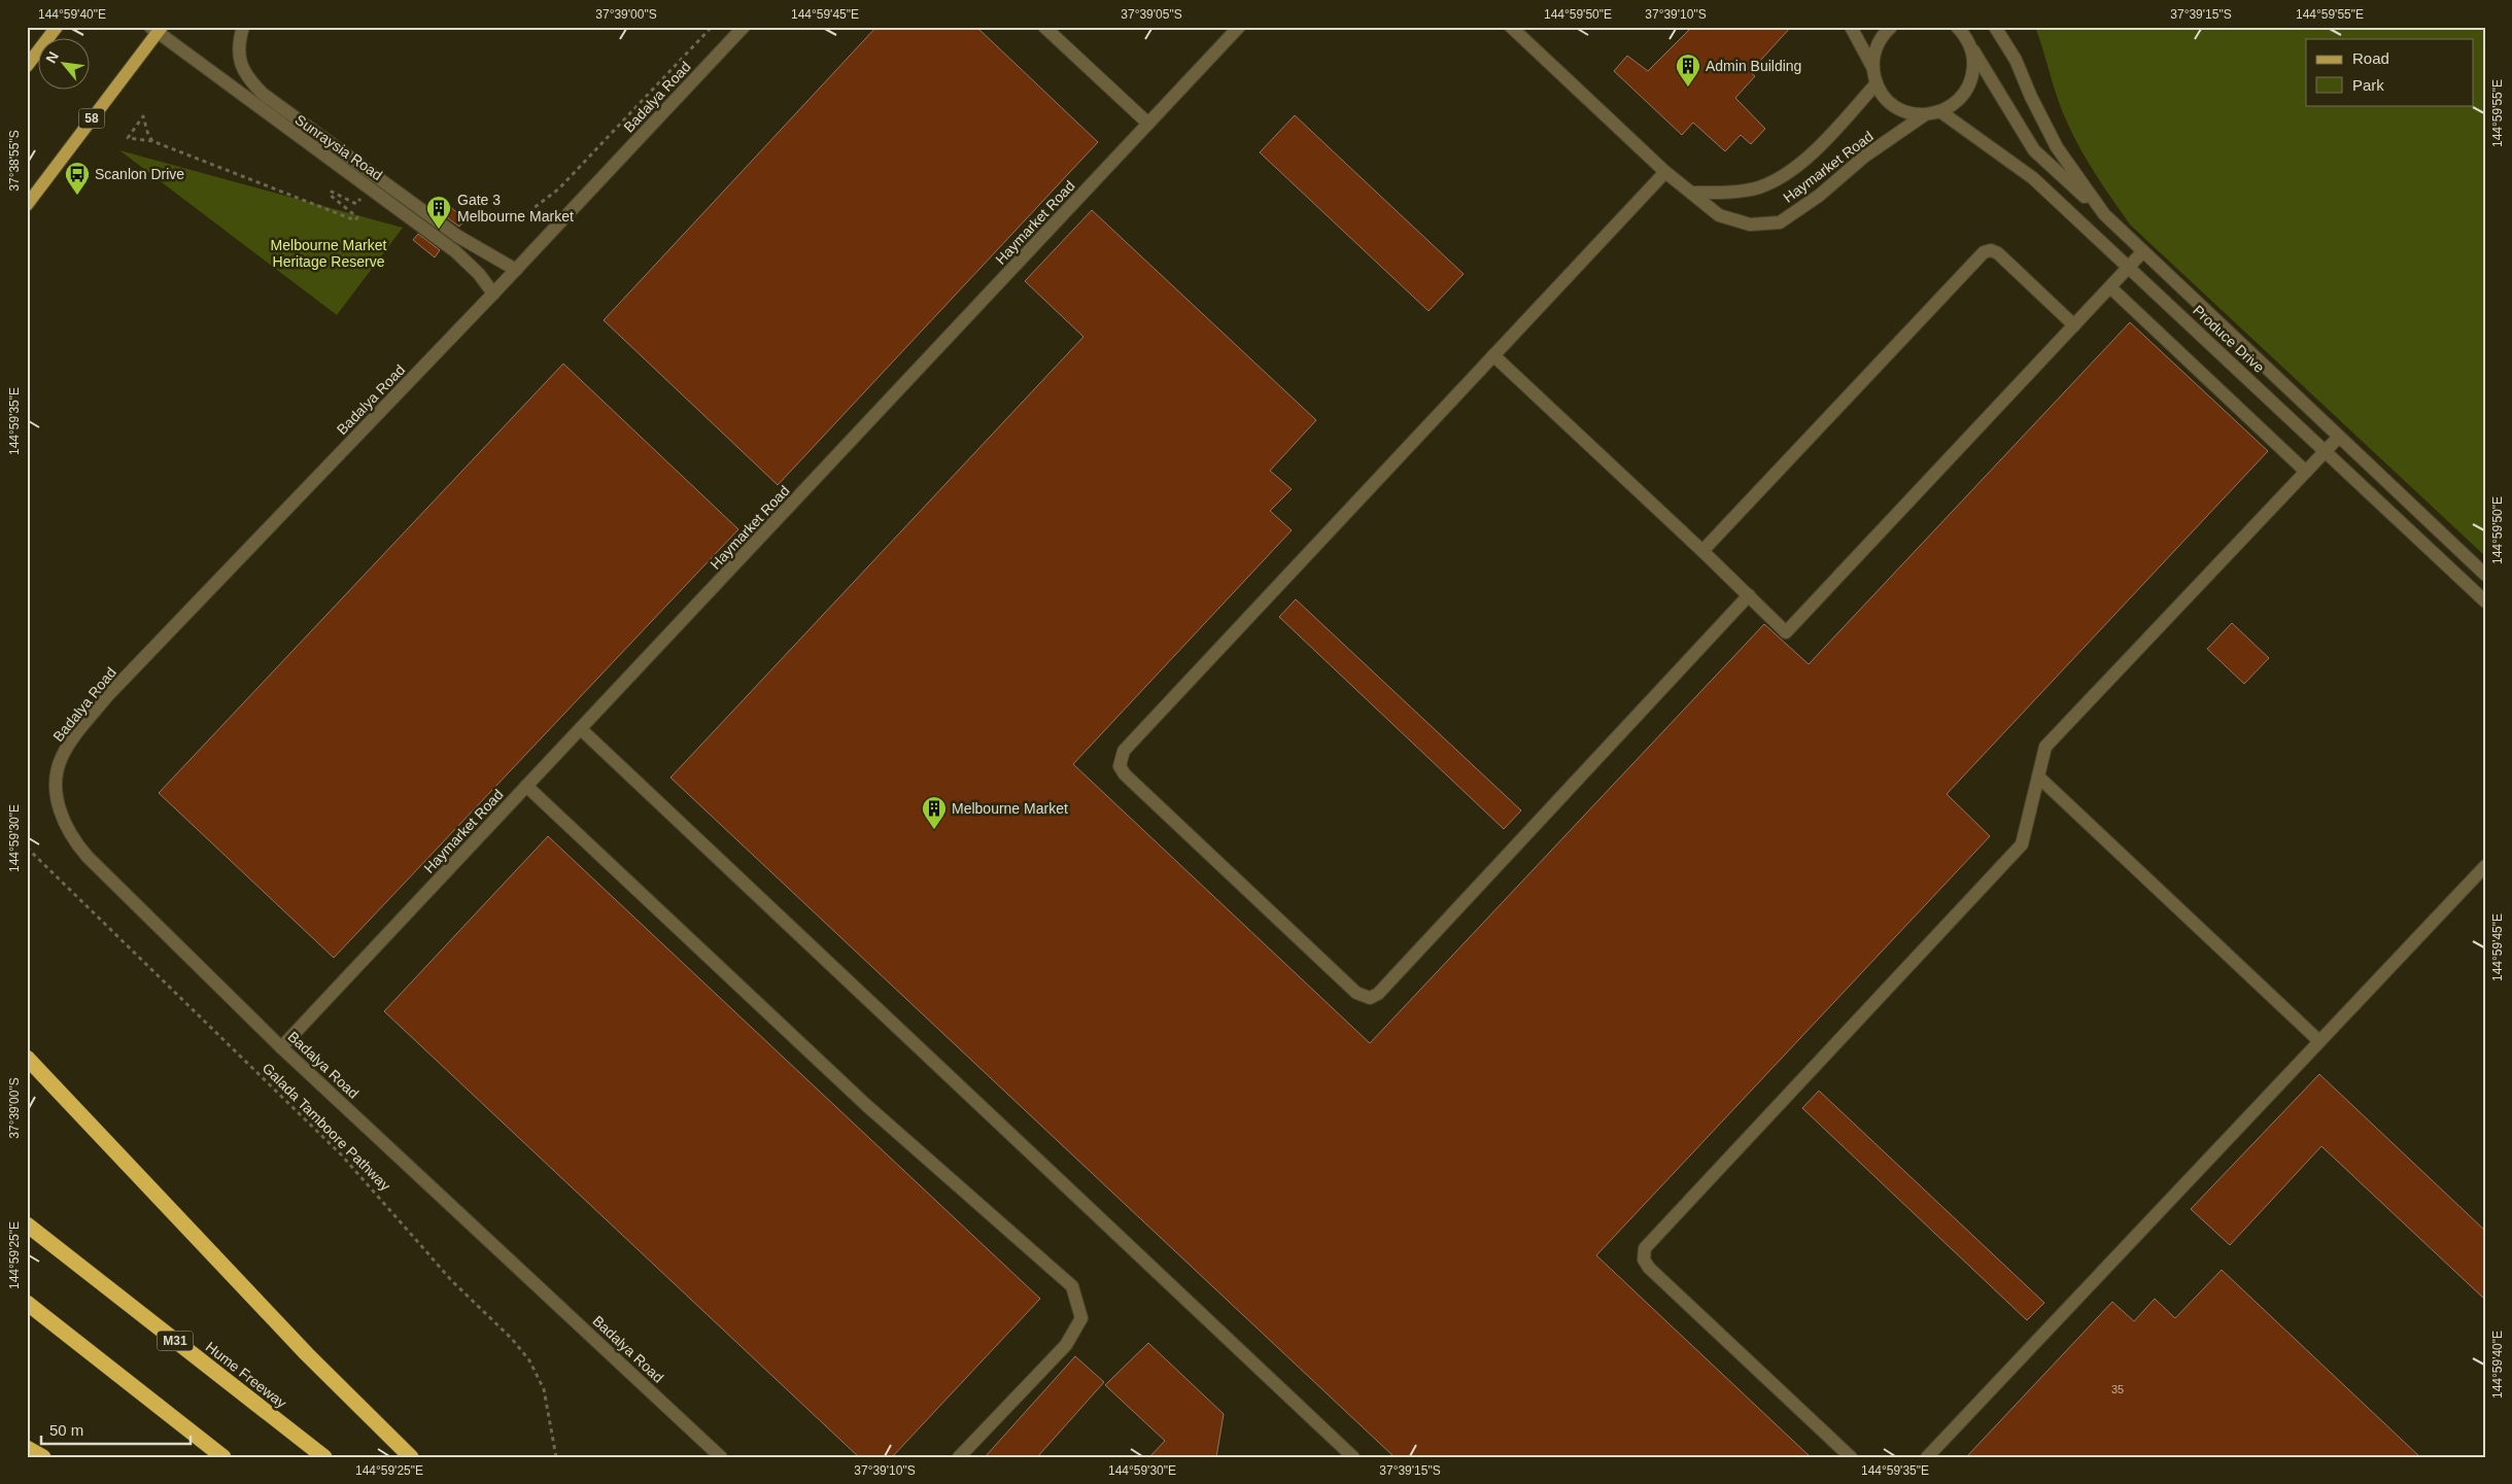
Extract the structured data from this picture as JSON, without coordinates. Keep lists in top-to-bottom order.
{
  "streets": {
    "highway": ["M31", "Hume Freeway"],
    "main road": ["58"],
    "lane": [
      "Badalya Road",
      "Sunraysia Road",
      "Haymarket Road",
      "Produce Drive"
    ],
    "path": ["Galada Tamboore Pathway"]
  },
  "crossings": [
    ["Badalya Road", "Sunraysia Road"],
    ["Badalya Road", "Haymarket Road"],
    ["58", "Sunraysia Road"]
  ],
  "parks": ["Melbourne Market Heritage Reserve"],
  "places": {
    "building": ["Admin Building", "Gate 3 Melbourne Market", "Melbourne Market"],
    "bus stop": ["Scanlon Drive"]
  },
  "house_numbers": ["35"],
  "legend": ["Road", "Park"],
  "scale_bar": "50 m",
  "north": "top left",
  "coordinates": [
    "144°59'40\"E",
    "37°39'00\"S",
    "144°59'45\"E",
    "37°39'05\"S",
    "144°59'50\"E",
    "37°39'10\"S",
    "37°39'15\"S",
    "144°59'55\"E",
    "37°38'55\"S",
    "144°59'35\"E",
    "144°59'30\"E",
    "144°59'25\"E"
  ]
}
